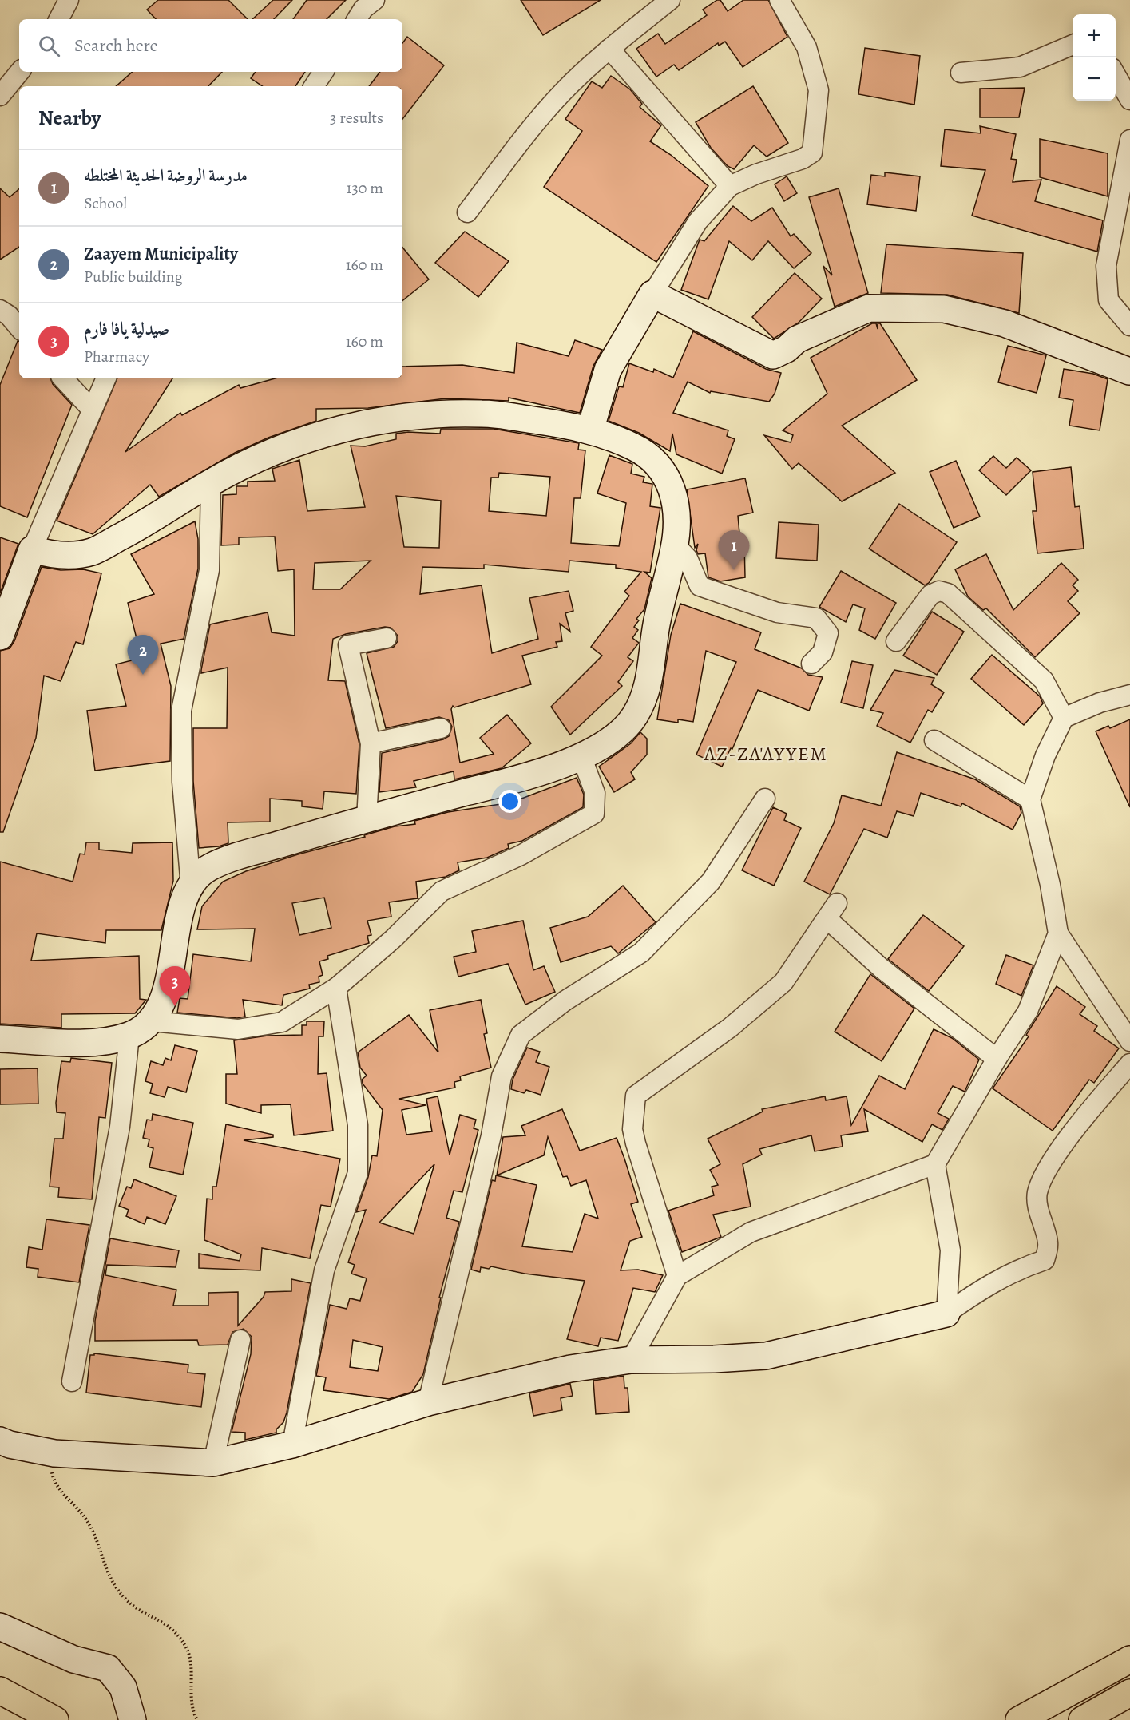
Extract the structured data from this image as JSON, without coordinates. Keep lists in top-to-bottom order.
{
  "districts": ["AZ-ZA'AYYEM"],
  "page": {
    "map_buttons": ["+", "−"],
    "search": "Search here",
    "heading": ["Nearby", "3 results"],
    "list": [
      {
        "mark": "1",
        "name": "مدرسة الروضة الحديثة المختلطه",
        "note": "School",
        "value": "130 m"
      },
      {
        "mark": "2",
        "name": "Zaayem Municipality",
        "note": "Public building",
        "value": "160 m"
      },
      {
        "mark": "3",
        "name": "صيدلية يافا فارم",
        "note": "Pharmacy",
        "value": "160 m"
      }
    ],
    "pins": ["1", "2", "3"]
  }
}
